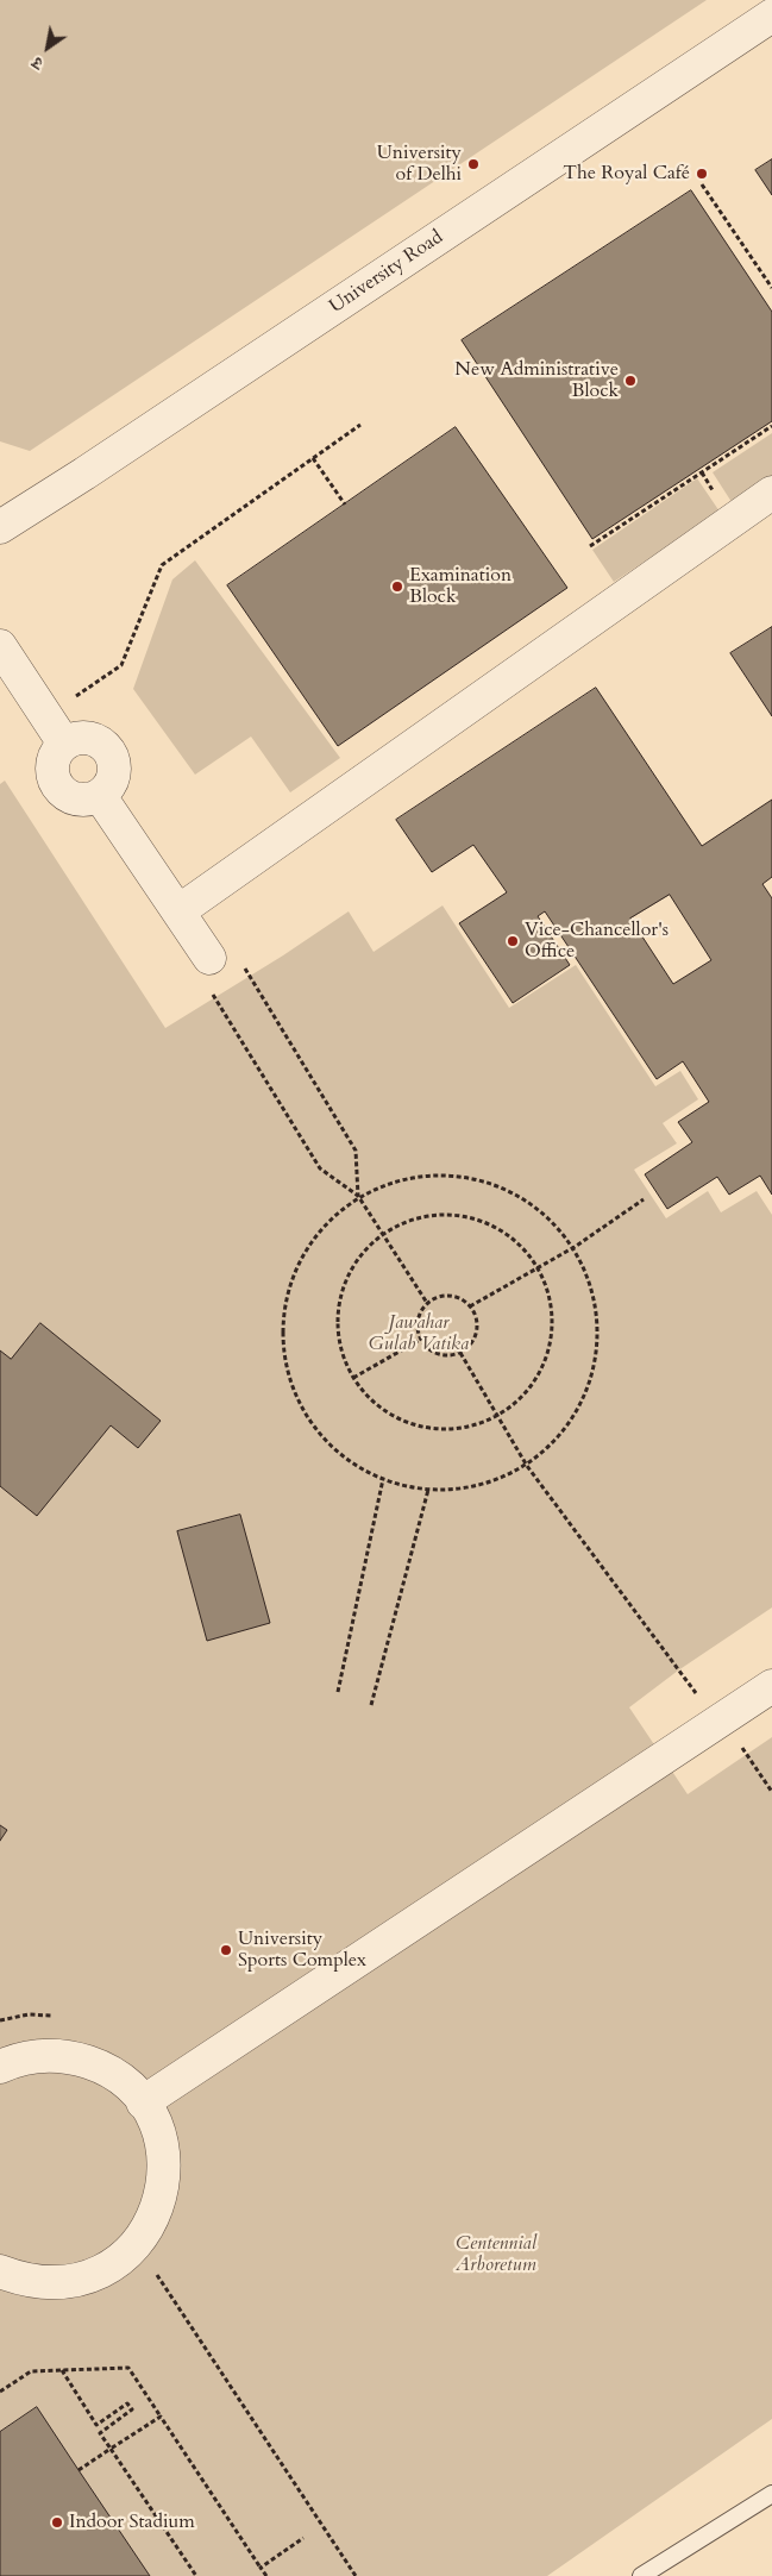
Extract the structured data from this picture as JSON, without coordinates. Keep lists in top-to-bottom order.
{
  "streets": {
    "street": ["University Road"]
  },
  "parks": ["Jawahar Gulab Vatika", "Centennial Arboretum"],
  "places": [
    "University of Delhi",
    "The Royal Café",
    "New Administrative Block",
    "Examination Block",
    "Vice-Chancellor's Office",
    "University Sports Complex",
    "Indoor Stadium"
  ],
  "north": "bottom left"
}
